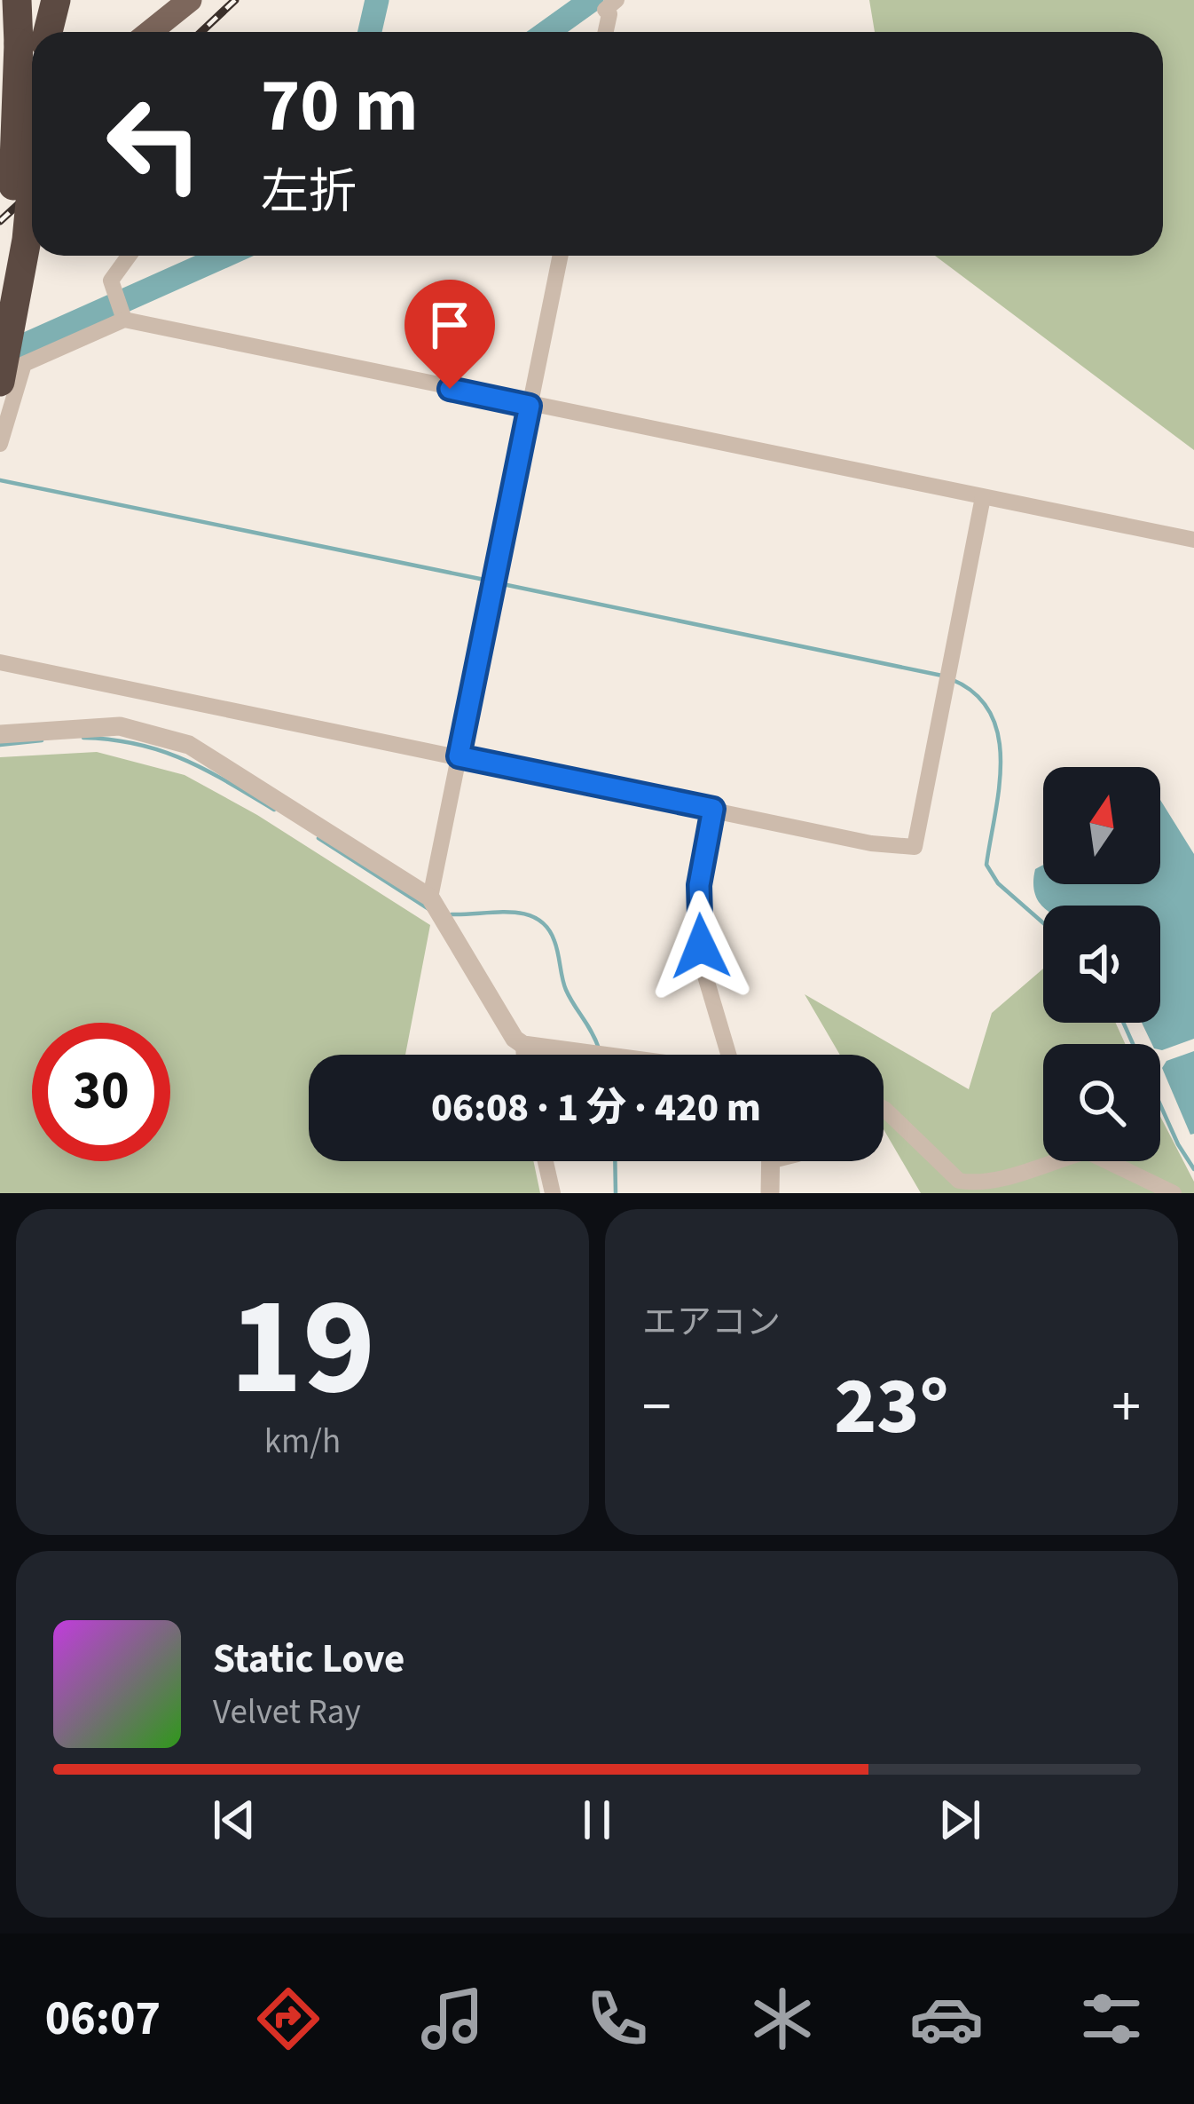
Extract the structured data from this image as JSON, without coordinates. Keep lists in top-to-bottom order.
{
  "north": "top",
  "page": {
    "turn": ["70 m", "左折"],
    "limit": "30",
    "trip": "06:08 · 1 分 · 420 m",
    "tile": [
      ["19", "km/h"],
      "エアコン"
    ],
    "heat": ["−", "23°", "+"],
    "song": ["Static Love", "Velvet Ray"],
    "tabs": "06:07"
  }
}
